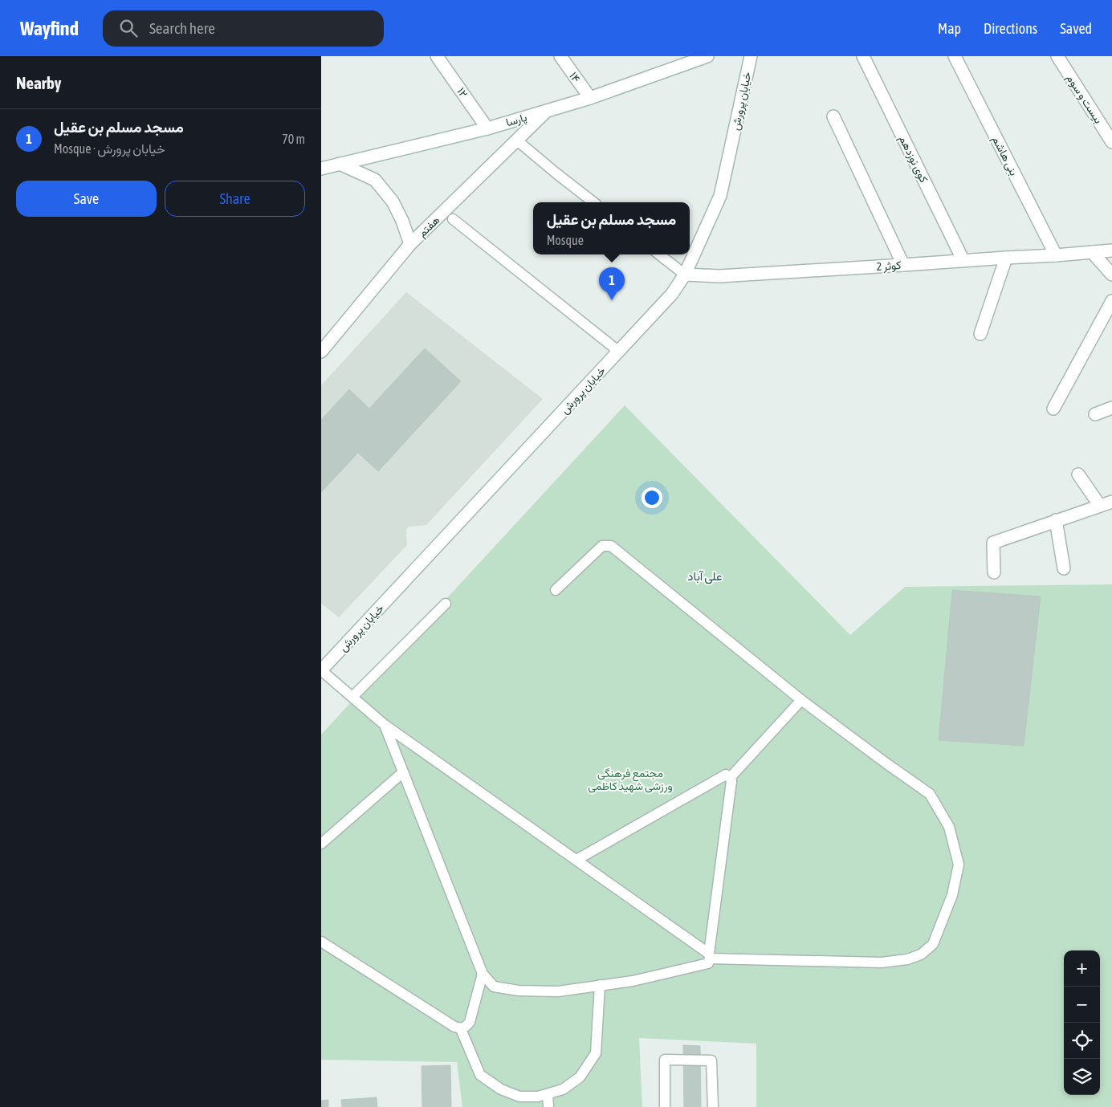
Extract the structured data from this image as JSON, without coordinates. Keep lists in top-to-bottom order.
{
  "streets": {
    "street": [
      "۱۴",
      "۱۲",
      "بیست و سوم",
      "خیابان پرورش",
      "پارسا",
      "بنی هاشم",
      "کوی نوزدهم",
      "هفتم",
      "کوثر 2"
    ]
  },
  "crossings": [
    ["۱۴", "پارسا"],
    ["۱۲", "پارسا"],
    ["خیابان پرورش", "کوثر 2"],
    ["پارسا", "هفتم"],
    ["بنی هاشم", "کوثر 2"],
    ["کوی نوزدهم", "کوثر 2"]
  ],
  "districts": ["علی آباد"],
  "parks": ["مجتمع فرهنگی ورزشی شهید کاظمی"],
  "page": {
    "header": "Wayfind",
    "search": "Search here",
    "nav": ["Map", "Directions", "Saved"],
    "heading": "Nearby",
    "list": [
      {
        "mark": "1",
        "name": "مسجد مسلم بن عقیل",
        "note": "Mosque · خیابان پرورش",
        "value": "70 m"
      }
    ],
    "buttons": ["Save", "Share"],
    "popup": ["مسجد مسلم بن عقیل", "Mosque"],
    "pins": "1",
    "map_buttons": ["+", "−"]
  }
}
